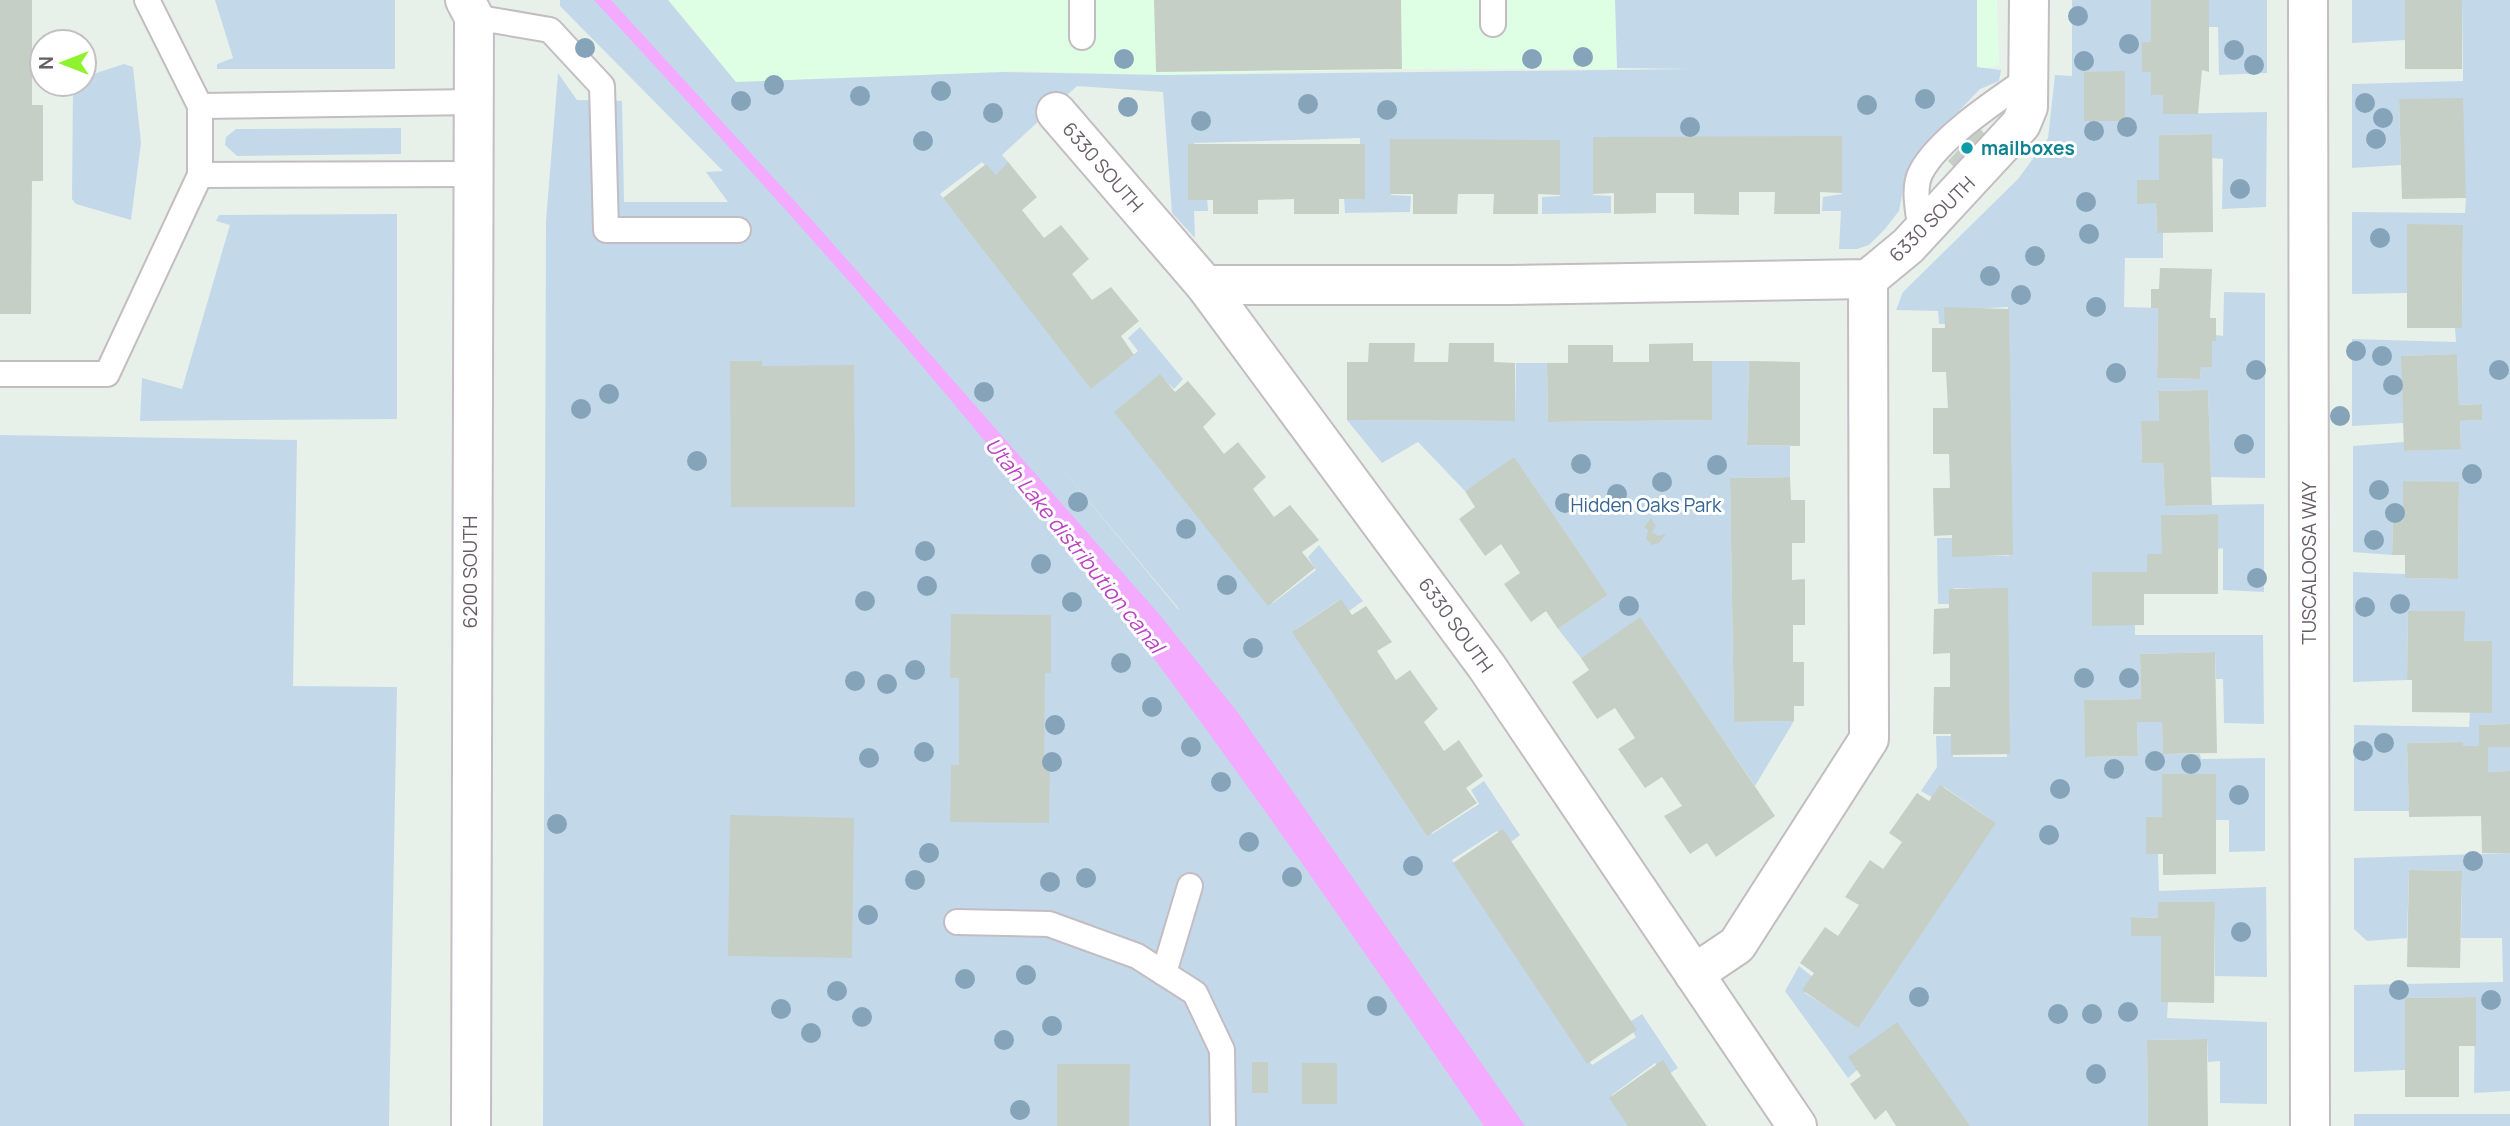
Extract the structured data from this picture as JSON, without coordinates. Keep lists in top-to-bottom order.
{
  "streets": {
    "street": ["6330 SOUTH", "TUSCALOOSA WAY", "6200 SOUTH"]
  },
  "water": ["Utah Lake distribution canal"],
  "parks": ["Hidden Oaks Park"],
  "places": ["mailboxes"],
  "north": "left"
}
